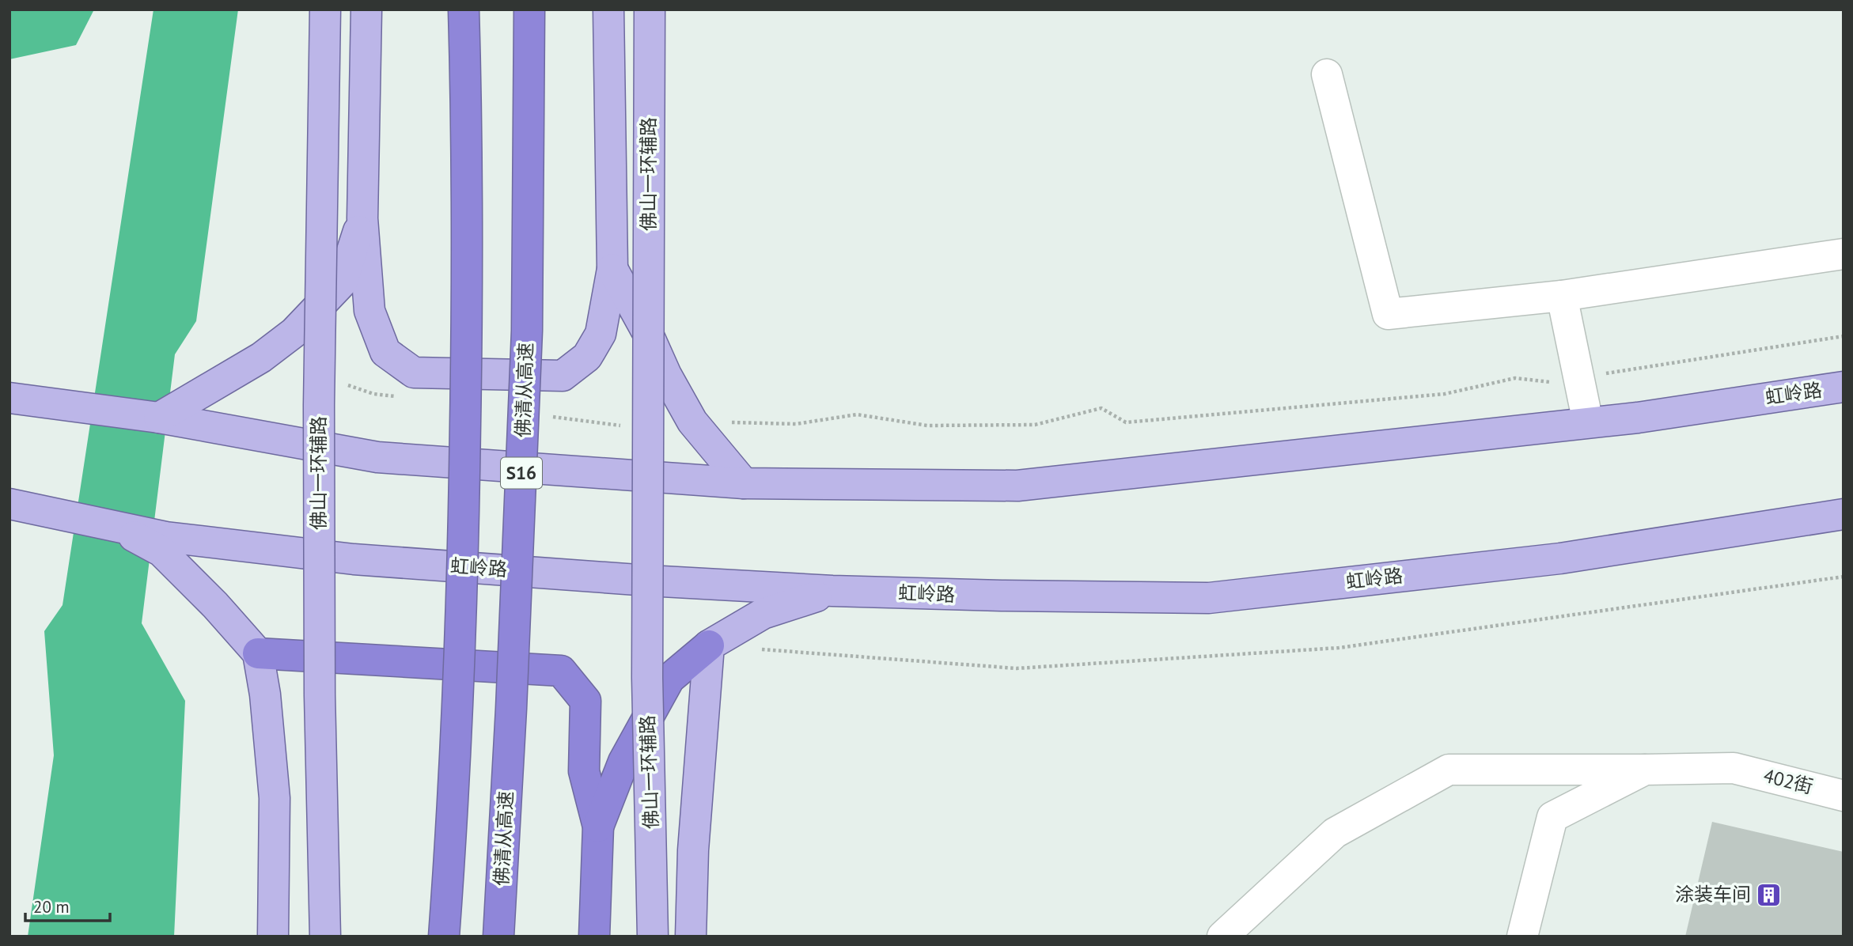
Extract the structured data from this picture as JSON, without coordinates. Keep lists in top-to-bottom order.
{
  "streets": {
    "highway": ["佛清从高速", "S16"],
    "main road": ["佛山一环辅路", "虹岭路"],
    "street": ["402街"]
  },
  "places": {
    "building": ["涂装车间"]
  },
  "scale_bar": "20 m"
}
